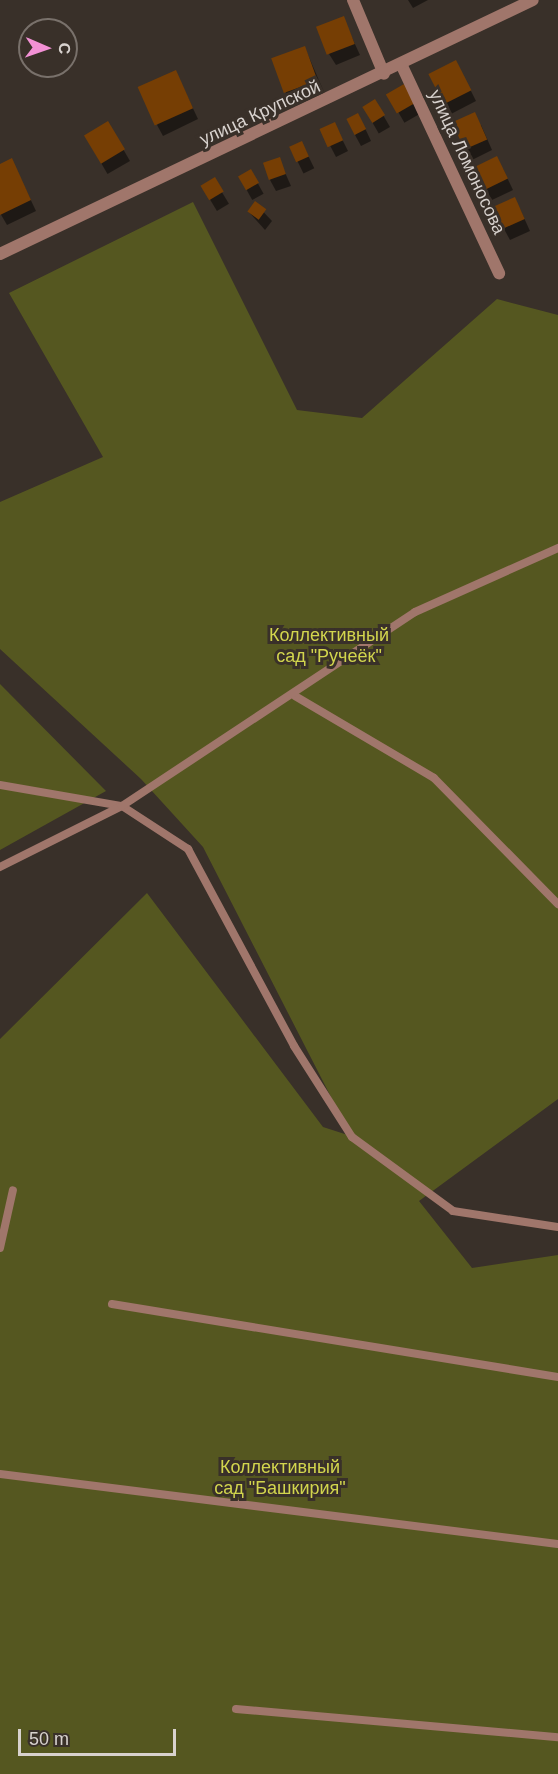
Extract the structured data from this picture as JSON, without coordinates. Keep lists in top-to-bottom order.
{
  "streets": {
    "street": ["улица Крупской", "улица Ломоносова"]
  },
  "crossings": [
    ["улица Крупской", "улица Ломоносова"]
  ],
  "parks": ["Коллективный сад \"Ручеёк\"", "Коллективный сад \"Башкирия\""],
  "scale_bar": "50 m",
  "north": "right"
}
